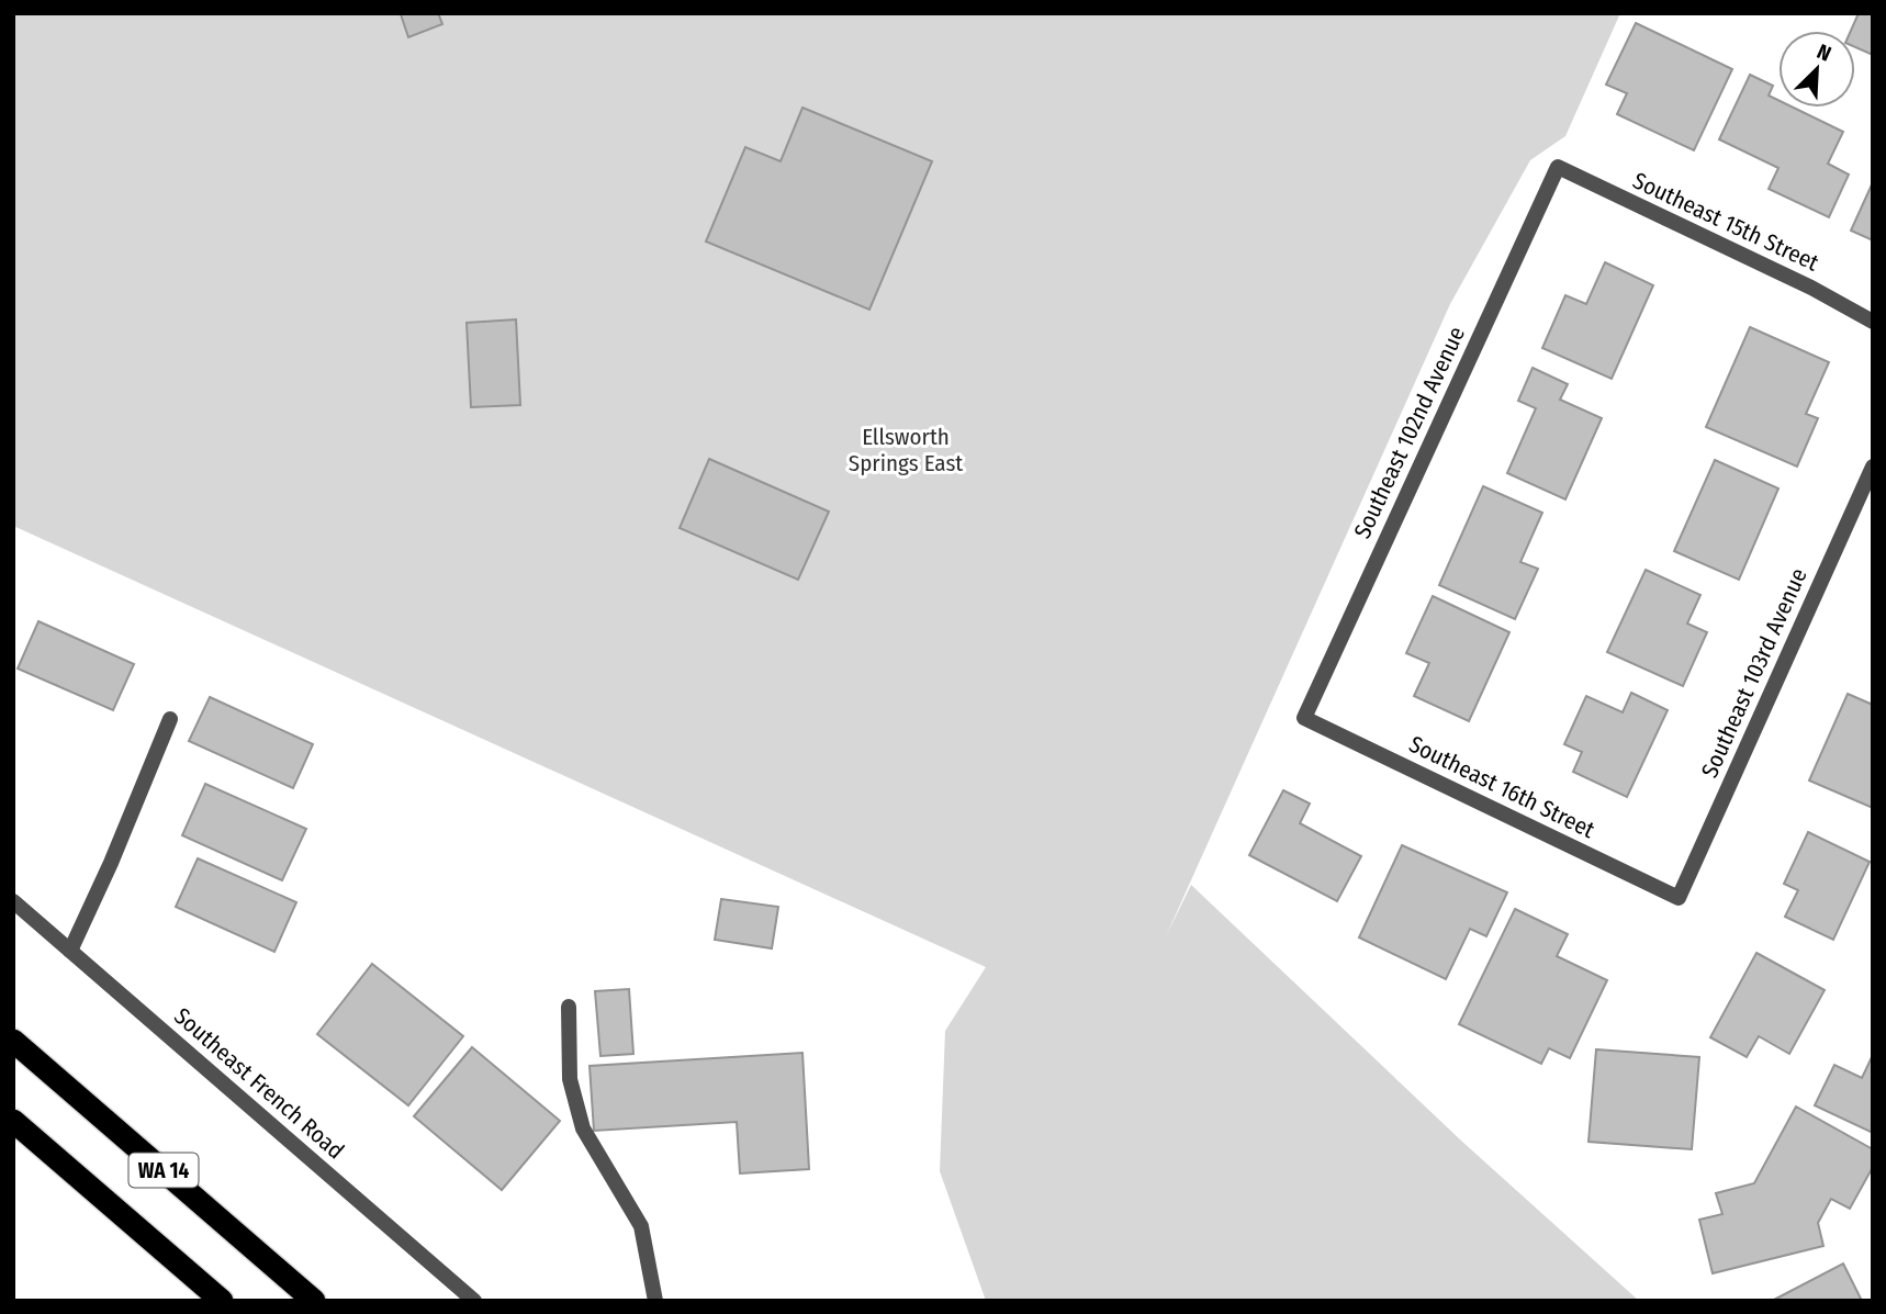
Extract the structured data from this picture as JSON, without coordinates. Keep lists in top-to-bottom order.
{
  "streets": {
    "highway": ["WA 14"],
    "street": [
      "Southeast 15th Street",
      "Southeast 102nd Avenue",
      "Southeast 103rd Avenue",
      "Southeast 16th Street",
      "Southeast French Road"
    ]
  },
  "crossings": [
    ["Southeast 15th Street", "Southeast 102nd Avenue"],
    ["Southeast 102nd Avenue", "Southeast 16th Street"],
    ["Southeast 103rd Avenue", "Southeast 16th Street"]
  ],
  "parks": ["Ellsworth Springs East"],
  "north": "top right"
}
